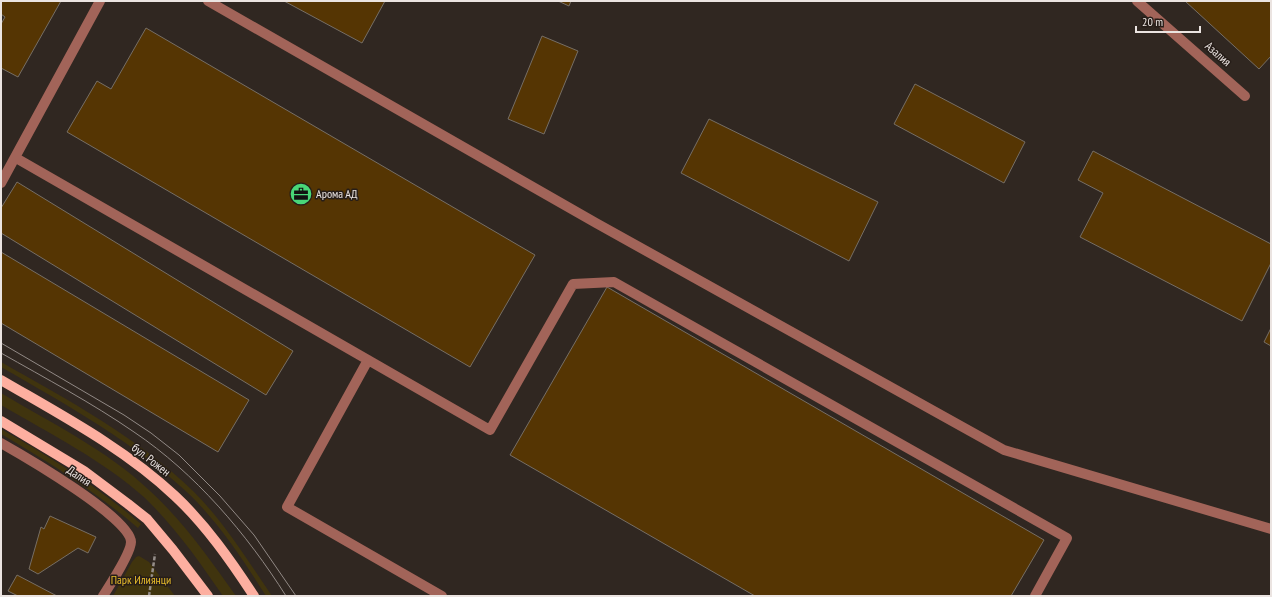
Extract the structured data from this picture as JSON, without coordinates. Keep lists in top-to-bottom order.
{
  "streets": {
    "main road": ["бул. Рожен"],
    "street": ["Азалия", "Далия"]
  },
  "parks": ["Парк Илиянци"],
  "places": {
    "office": ["Арома АД"]
  },
  "scale_bar": "20 m"
}
